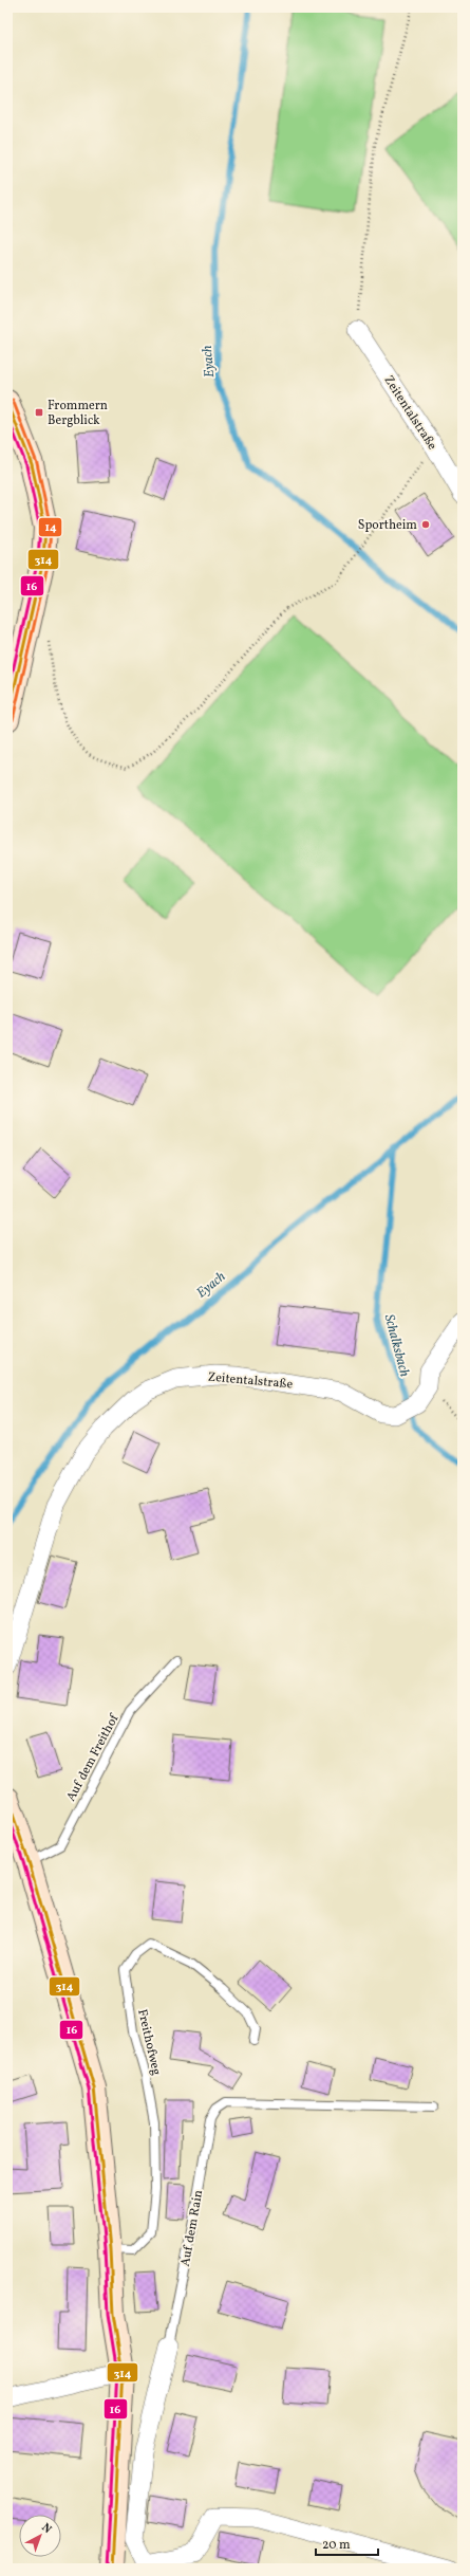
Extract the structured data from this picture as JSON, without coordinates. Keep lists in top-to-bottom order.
{
  "streets": {
    "street": ["Zeitentalstraße", "Auf dem Rain"],
    "lane": ["Auf dem Freithof", "Freithofweg"]
  },
  "water": ["Eyach", "Schalksbach"],
  "places": {
    "transit": ["Frommern Bergblick"],
    "other": ["Sportheim"]
  },
  "lines": ["transit line 14", "transit line 314", "transit line 16"],
  "scale_bar": "20 m",
  "north": "top right"
}
